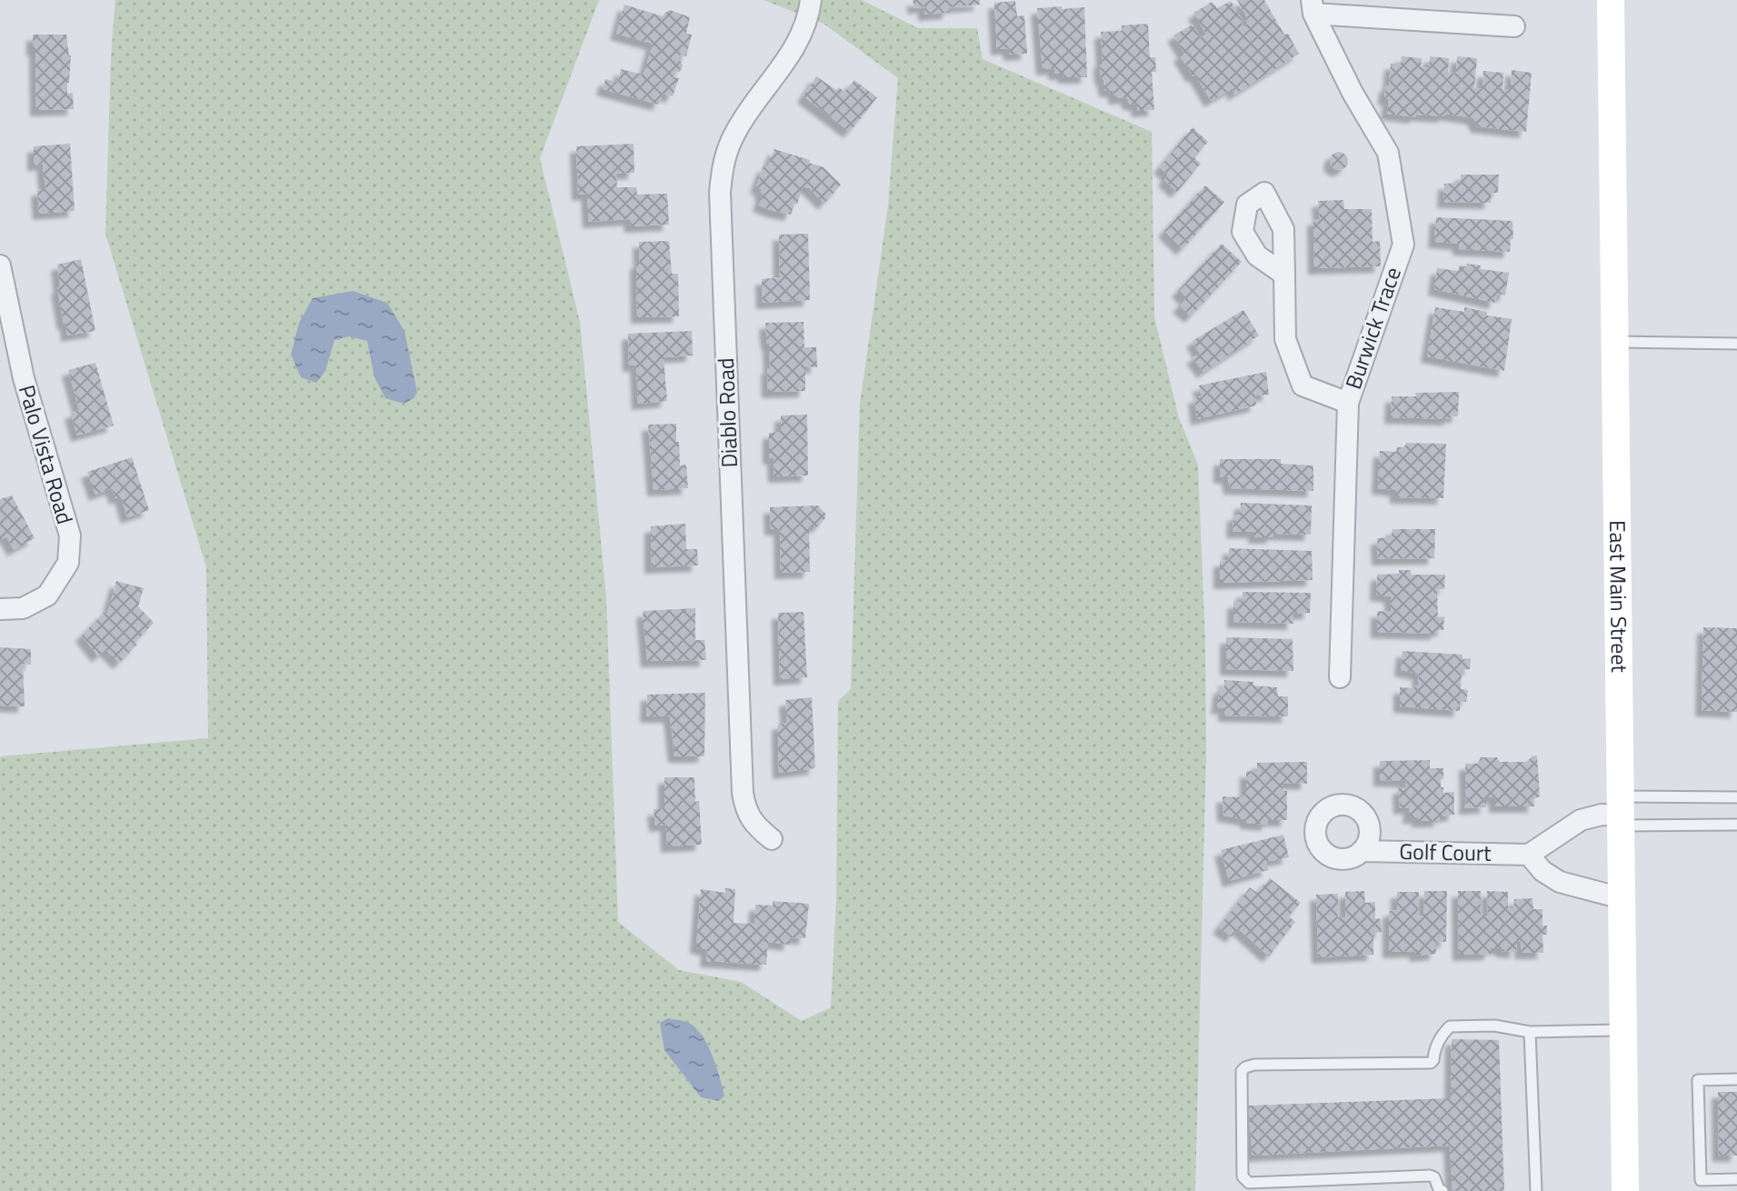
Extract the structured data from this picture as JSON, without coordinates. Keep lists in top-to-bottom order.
{
  "streets": {
    "main road": ["East Main Street"],
    "street": [
      "Burwick Trace",
      "Diablo Road",
      "Palo Vista Road",
      "Golf Court"
    ]
  }
}
